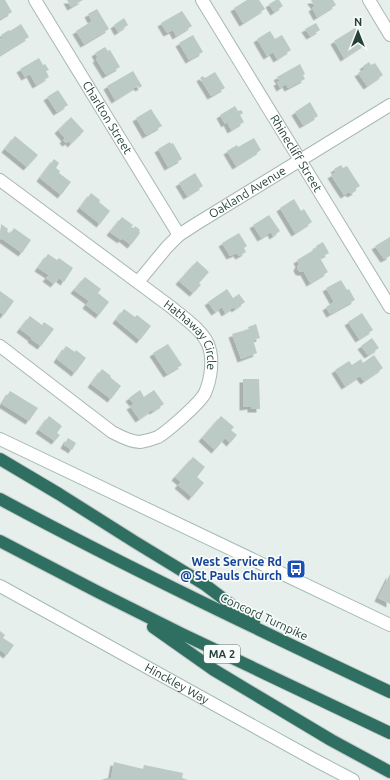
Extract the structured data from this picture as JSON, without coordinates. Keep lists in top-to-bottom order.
{
  "streets": {
    "highway": ["Concord Turnpike", "MA 2"],
    "street": [
      "Charlton Street",
      "Rhinecliff Street",
      "Oakland Avenue",
      "Hathaway Circle",
      "Hinckley Way"
    ]
  },
  "crossings": [
    ["Charlton Street", "Oakland Avenue"],
    ["Rhinecliff Street", "Oakland Avenue"],
    ["Oakland Avenue", "Hathaway Circle"]
  ],
  "places": {
    "bus stop": ["West Service Rd @ St Pauls Church"]
  },
  "north": "top"
}
